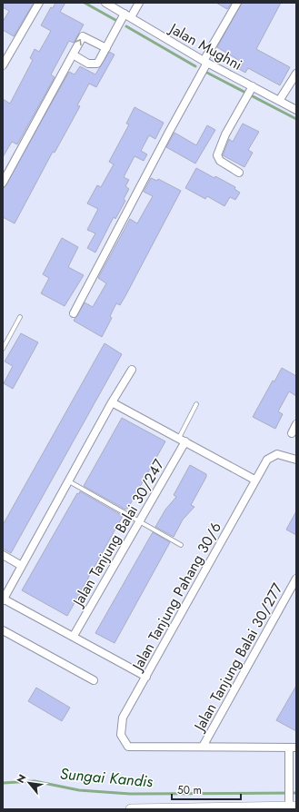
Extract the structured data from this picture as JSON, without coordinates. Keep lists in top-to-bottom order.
{
  "streets": {
    "street": [
      "Jalan Mughni",
      "Jalan Tanjung Balai 30/247",
      "Jalan Tanjung Pahang 30/6",
      "Jalan Tanjung Balai 30/277"
    ]
  },
  "crossings": [
    ["Jalan Tanjung Pahang 30/6", "Jalan Tanjung Balai 30/277"]
  ],
  "water": ["Sungai Kandis"],
  "scale_bar": "50 m",
  "north": "top left"
}
